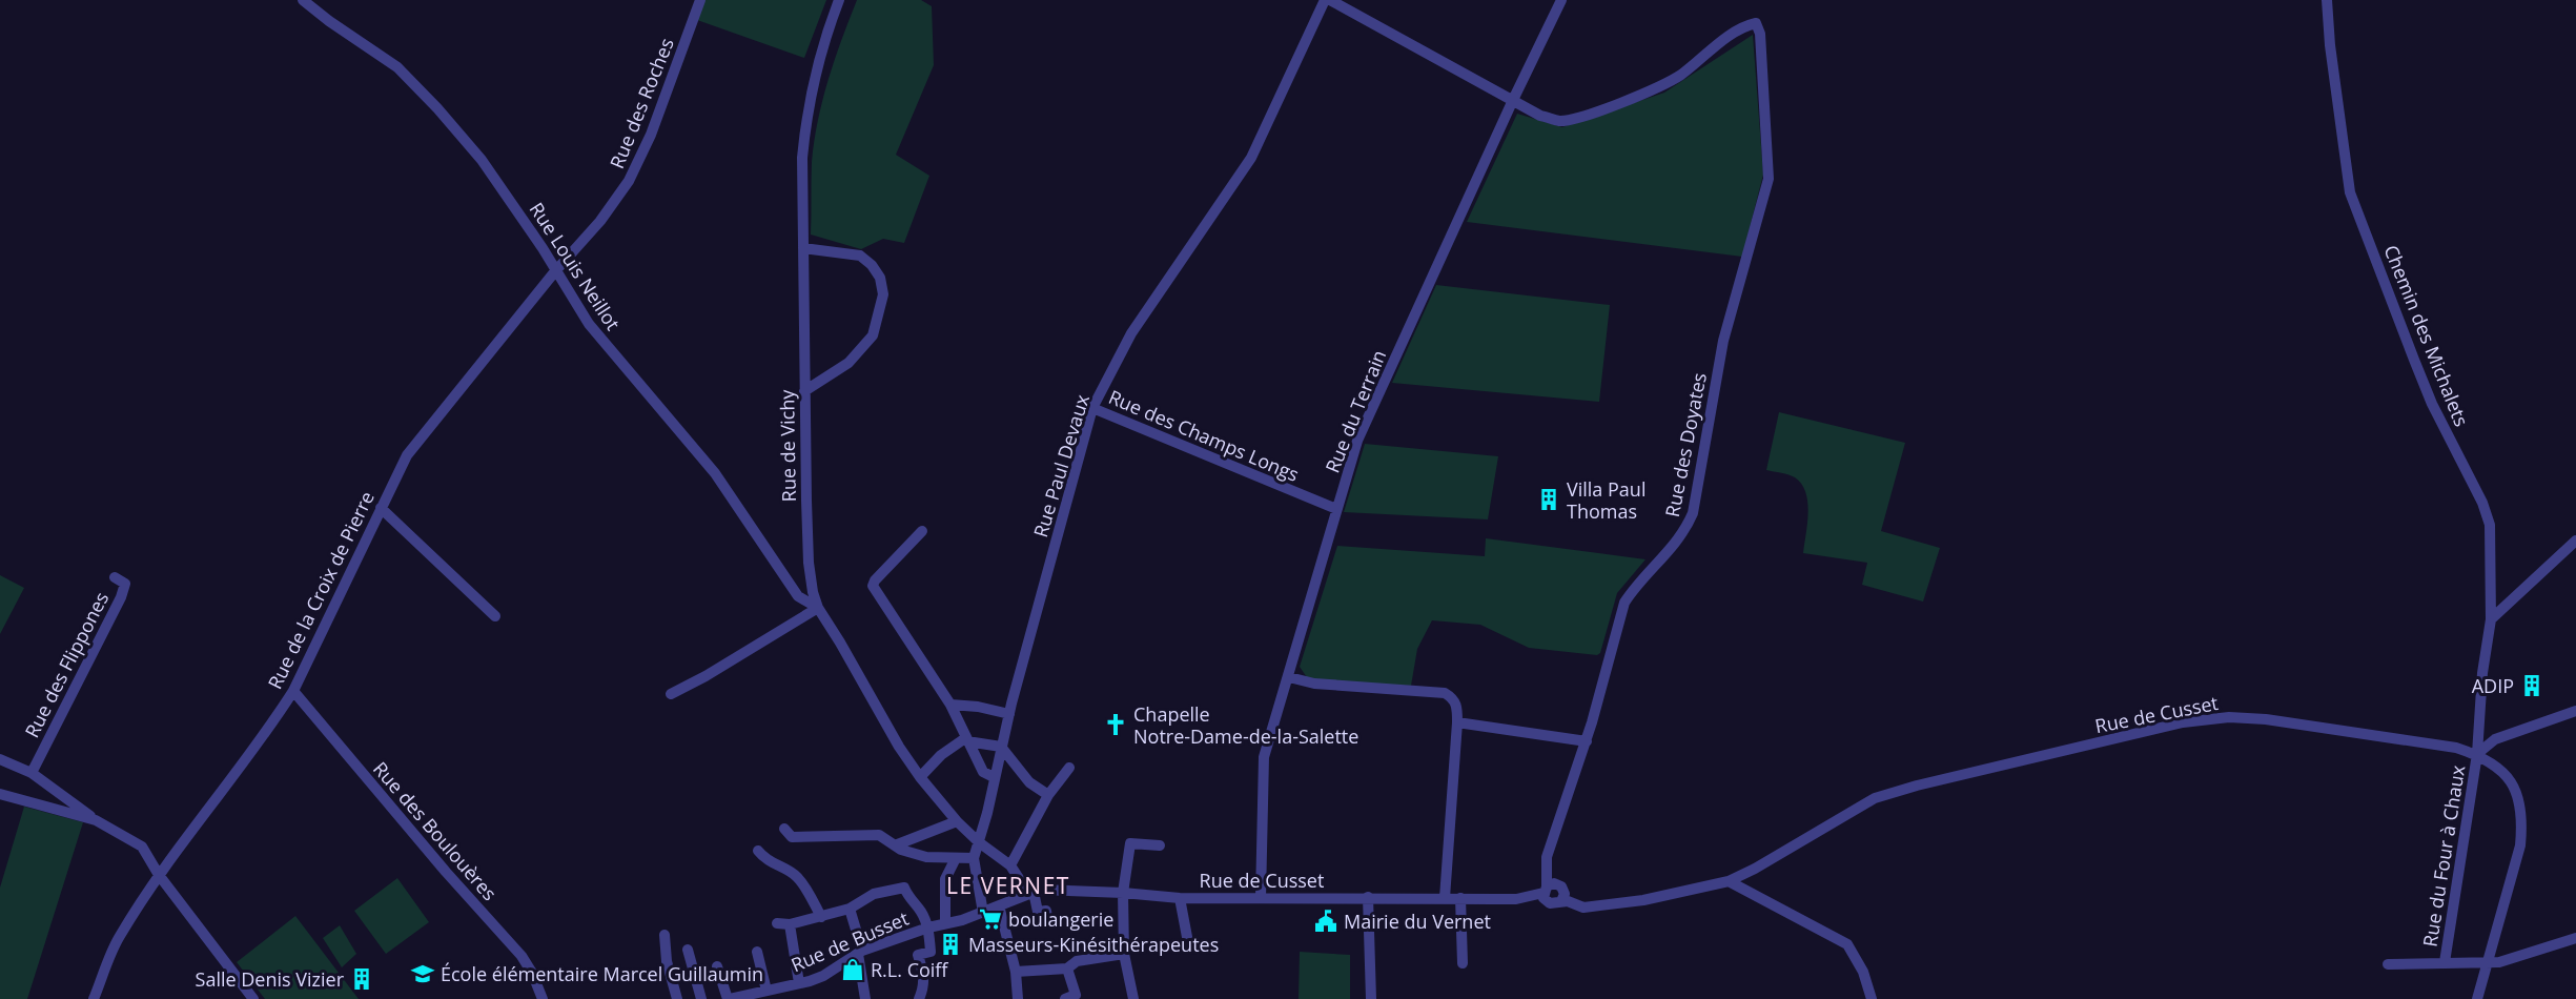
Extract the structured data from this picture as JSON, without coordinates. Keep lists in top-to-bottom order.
{
  "streets": {
    "street": [
      "Rue des Roches",
      "Rue Louis Neillot",
      "Chemin des Michalets",
      "Rue du Terrain",
      "Rue des Champs Longs",
      "Rue des Doyates",
      "Rue de Vichy",
      "Rue Paul Devaux",
      "Rue de la Croix de Pierre",
      "Rue des Flippones",
      "Rue de Cusset",
      "Rue des Boulouères",
      "Rue du Four à Chaux",
      "Rue de Busset"
    ]
  },
  "crossings": [
    ["Rue des Roches", "Rue Louis Neillot"],
    ["Rue des Roches", "Rue de la Croix de Pierre"],
    ["Rue Louis Neillot", "Rue de Vichy"],
    ["Rue Louis Neillot", "Rue de la Croix de Pierre"],
    ["Chemin des Michalets", "Rue de Cusset"],
    ["Chemin des Michalets", "Rue du Four à Chaux"],
    ["Rue du Terrain", "Rue des Champs Longs"],
    ["Rue du Terrain", "Rue des Doyates"],
    ["Rue du Terrain", "Rue de Cusset"],
    ["Rue des Champs Longs", "Rue Paul Devaux"],
    ["Rue des Doyates", "Rue de Cusset"],
    ["Rue de Vichy", "Rue Paul Devaux"],
    ["Rue de Vichy", "Rue de Cusset"],
    ["Rue de Vichy", "Rue de Busset"],
    ["Rue de la Croix de Pierre", "Rue des Boulouères"],
    ["Rue de Cusset", "Rue du Four à Chaux"],
    ["Rue de Cusset", "Rue de Busset"]
  ],
  "districts": ["LE VERNET"],
  "places": {
    "building": [
      "Villa Paul Thomas",
      "ADIP",
      "Masseurs-Kinésithérapeutes",
      "Salle Denis Vizier"
    ],
    "church": ["Chapelle Notre-Dame-de-la-Salette"],
    "supermarket": ["boulangerie"],
    "public building": ["Mairie du Vernet"],
    "shop": ["R.L. Coiff"],
    "school or university": ["École élémentaire Marcel Guillaumin"]
  }
}
